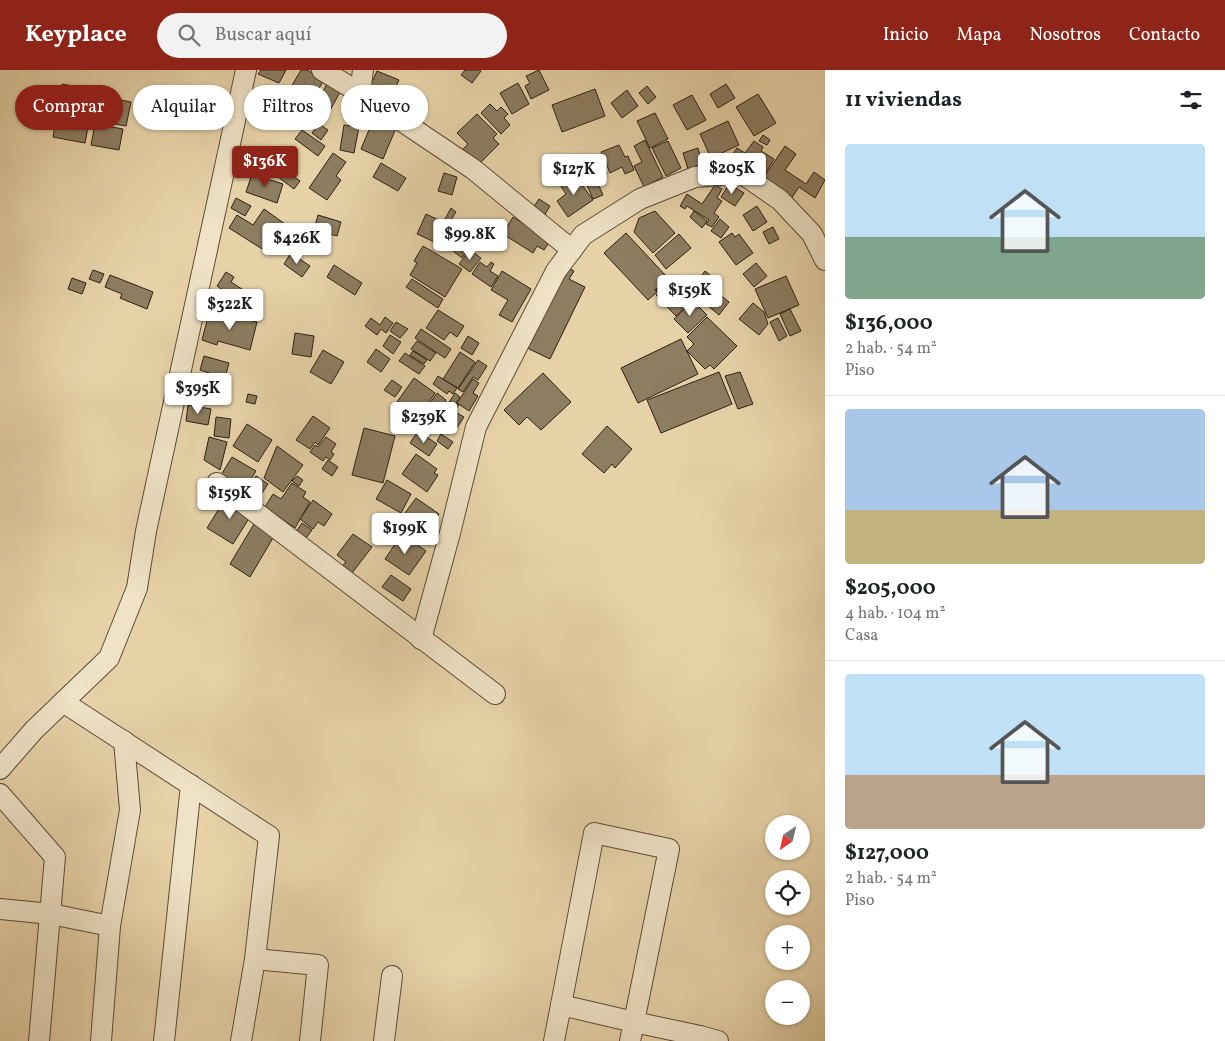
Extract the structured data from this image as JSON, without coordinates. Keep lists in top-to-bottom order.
{
  "north": "bottom left",
  "page": {
    "header": "Keyplace",
    "search": "Buscar aquí",
    "nav": [
      "Inicio",
      "Mapa",
      "Nosotros",
      "Contacto"
    ],
    "heading": "11 viviendas",
    "chip": [
      "Comprar",
      "Alquilar",
      "Filtros",
      "Nuevo"
    ],
    "list": [
      {
        "name": "$136,000",
        "note": "2 hab. · 54 m² · Piso"
      },
      {
        "name": "$205,000",
        "note": "4 hab. · 104 m² · Casa"
      },
      {
        "name": "$127,000",
        "note": "2 hab. · 54 m² · Piso"
      }
    ],
    "price": [
      "$136K",
      "$205K",
      "$127K",
      "$99.8K",
      "$426K",
      "$159K",
      "$322K",
      "$395K",
      "$239K",
      "$159K",
      "$199K"
    ],
    "map_buttons": ["+", "−"]
  }
}
